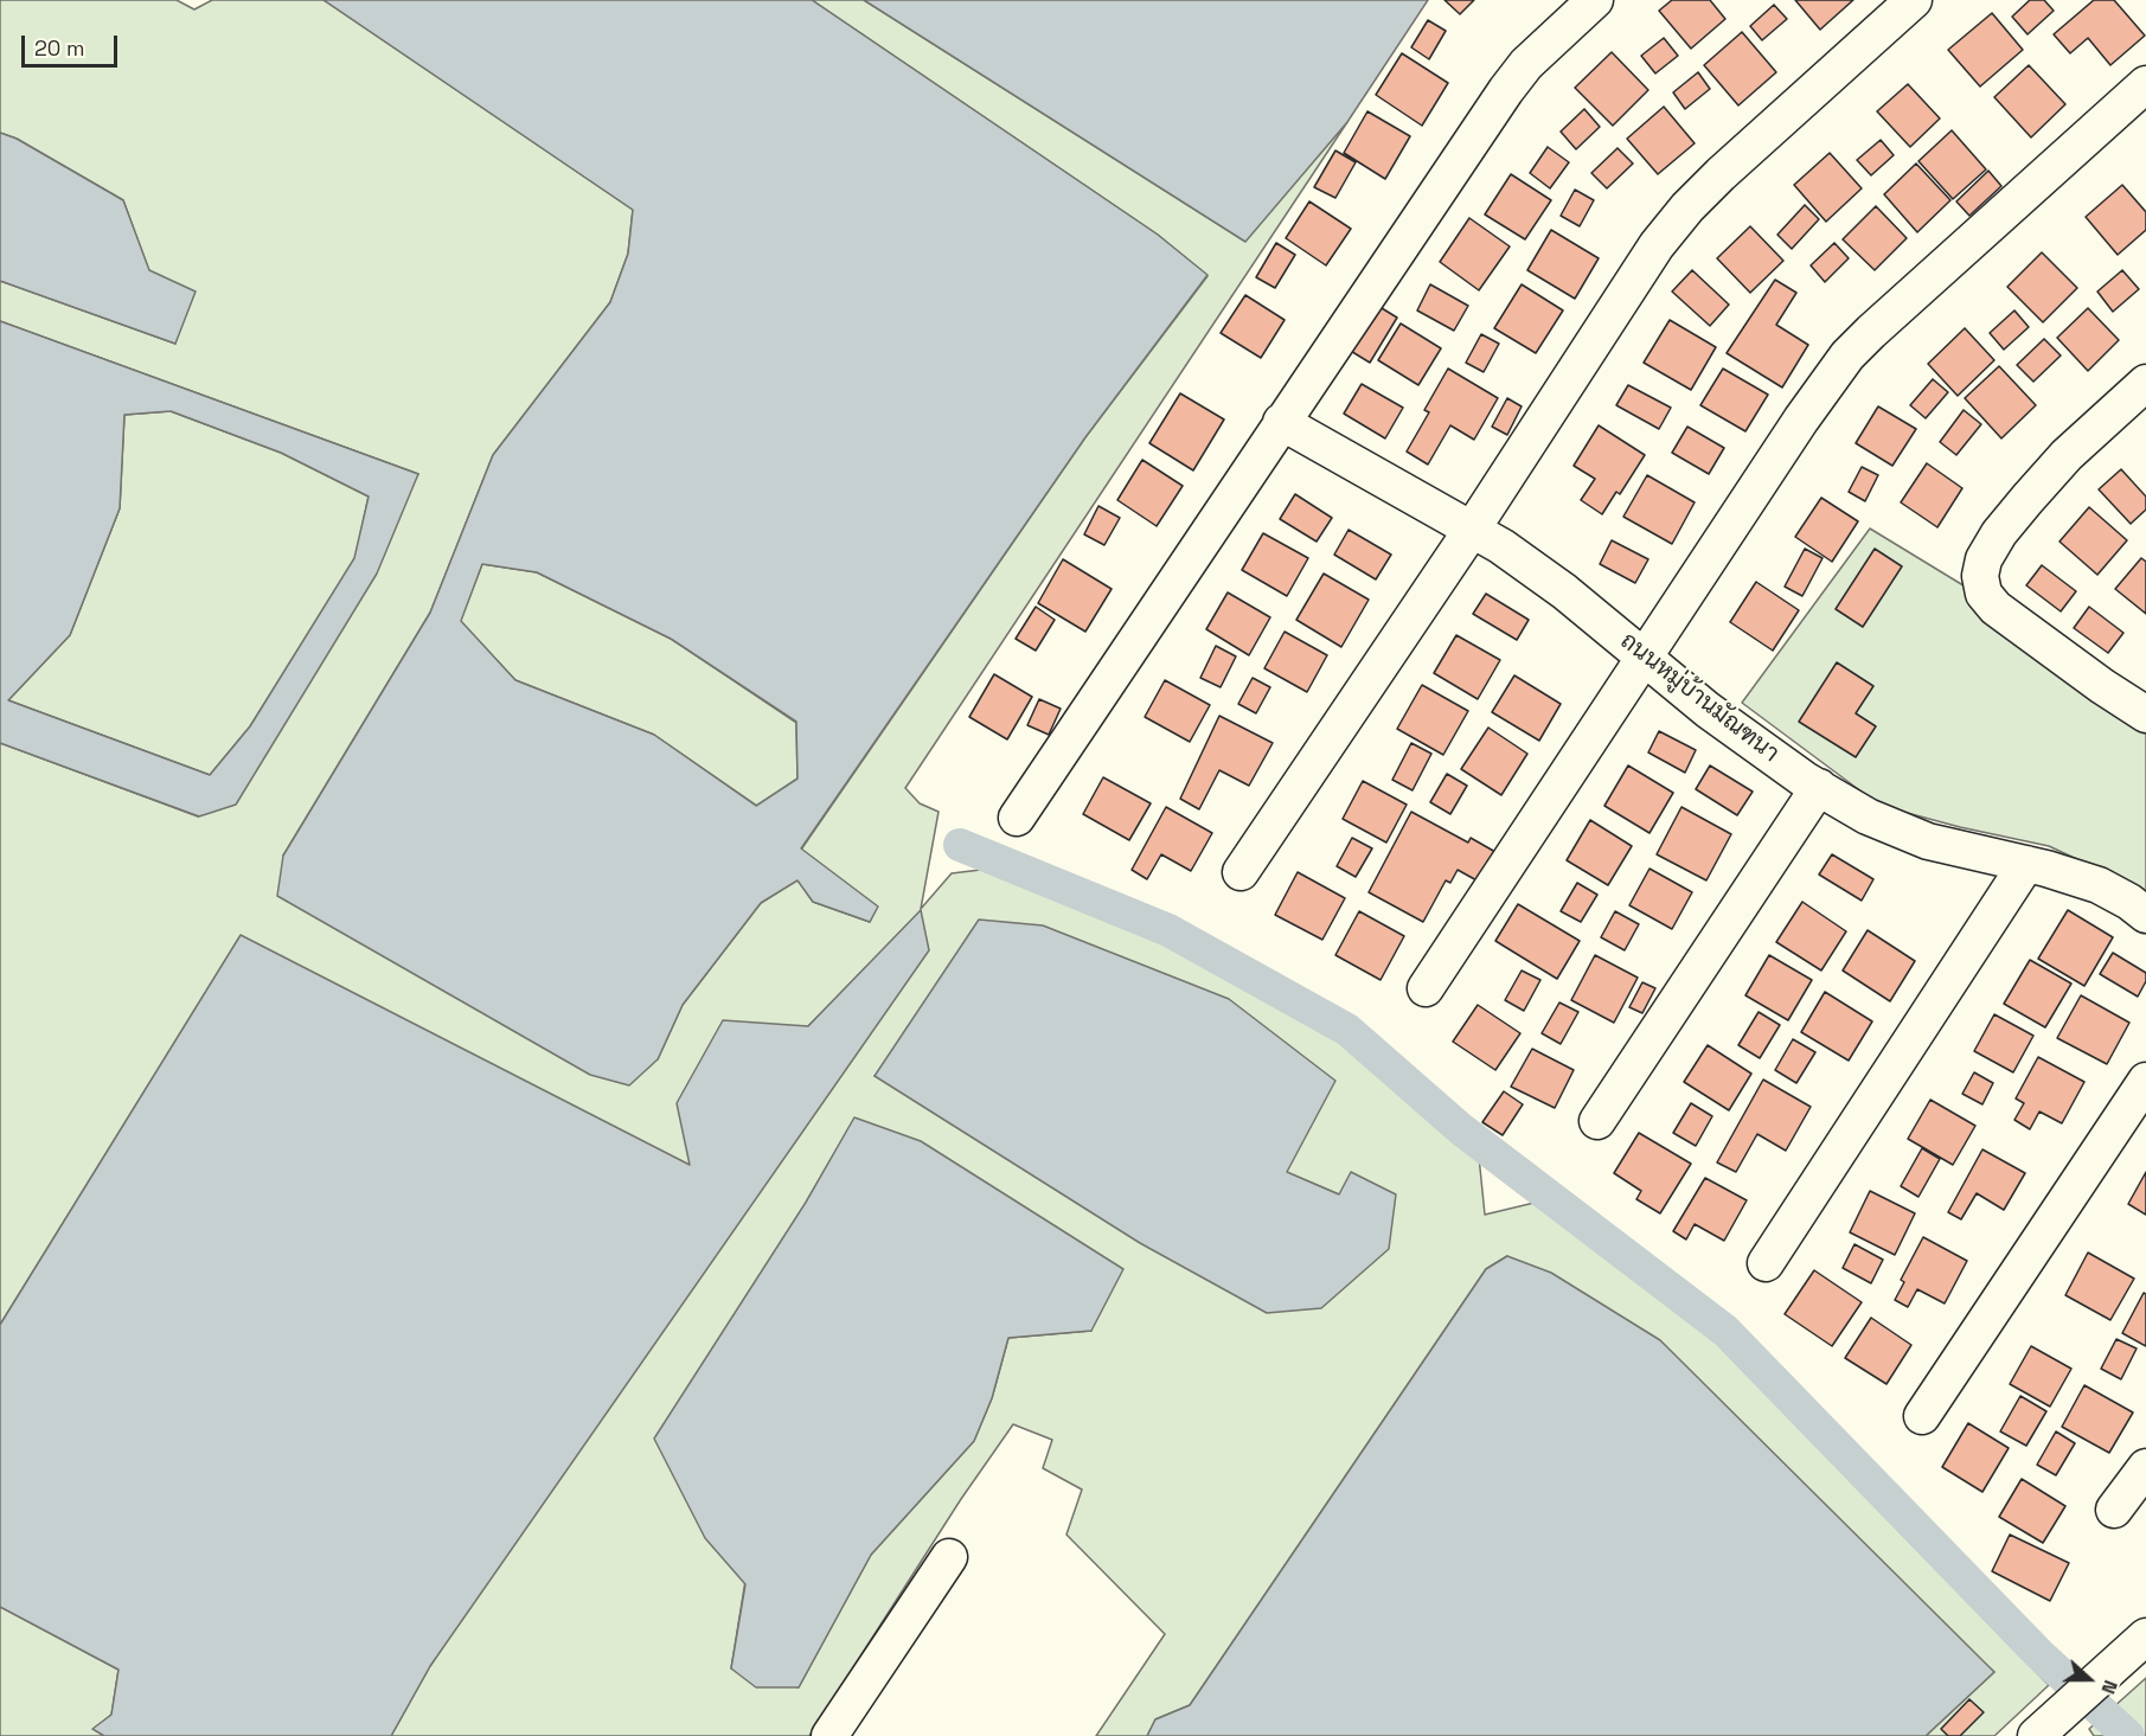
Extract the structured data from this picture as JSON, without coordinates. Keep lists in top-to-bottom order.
{
  "streets": {
    "street": ["ถนนหมู่บ้านมัณฑนา"]
  },
  "scale_bar": "20 m",
  "north": "right"
}
